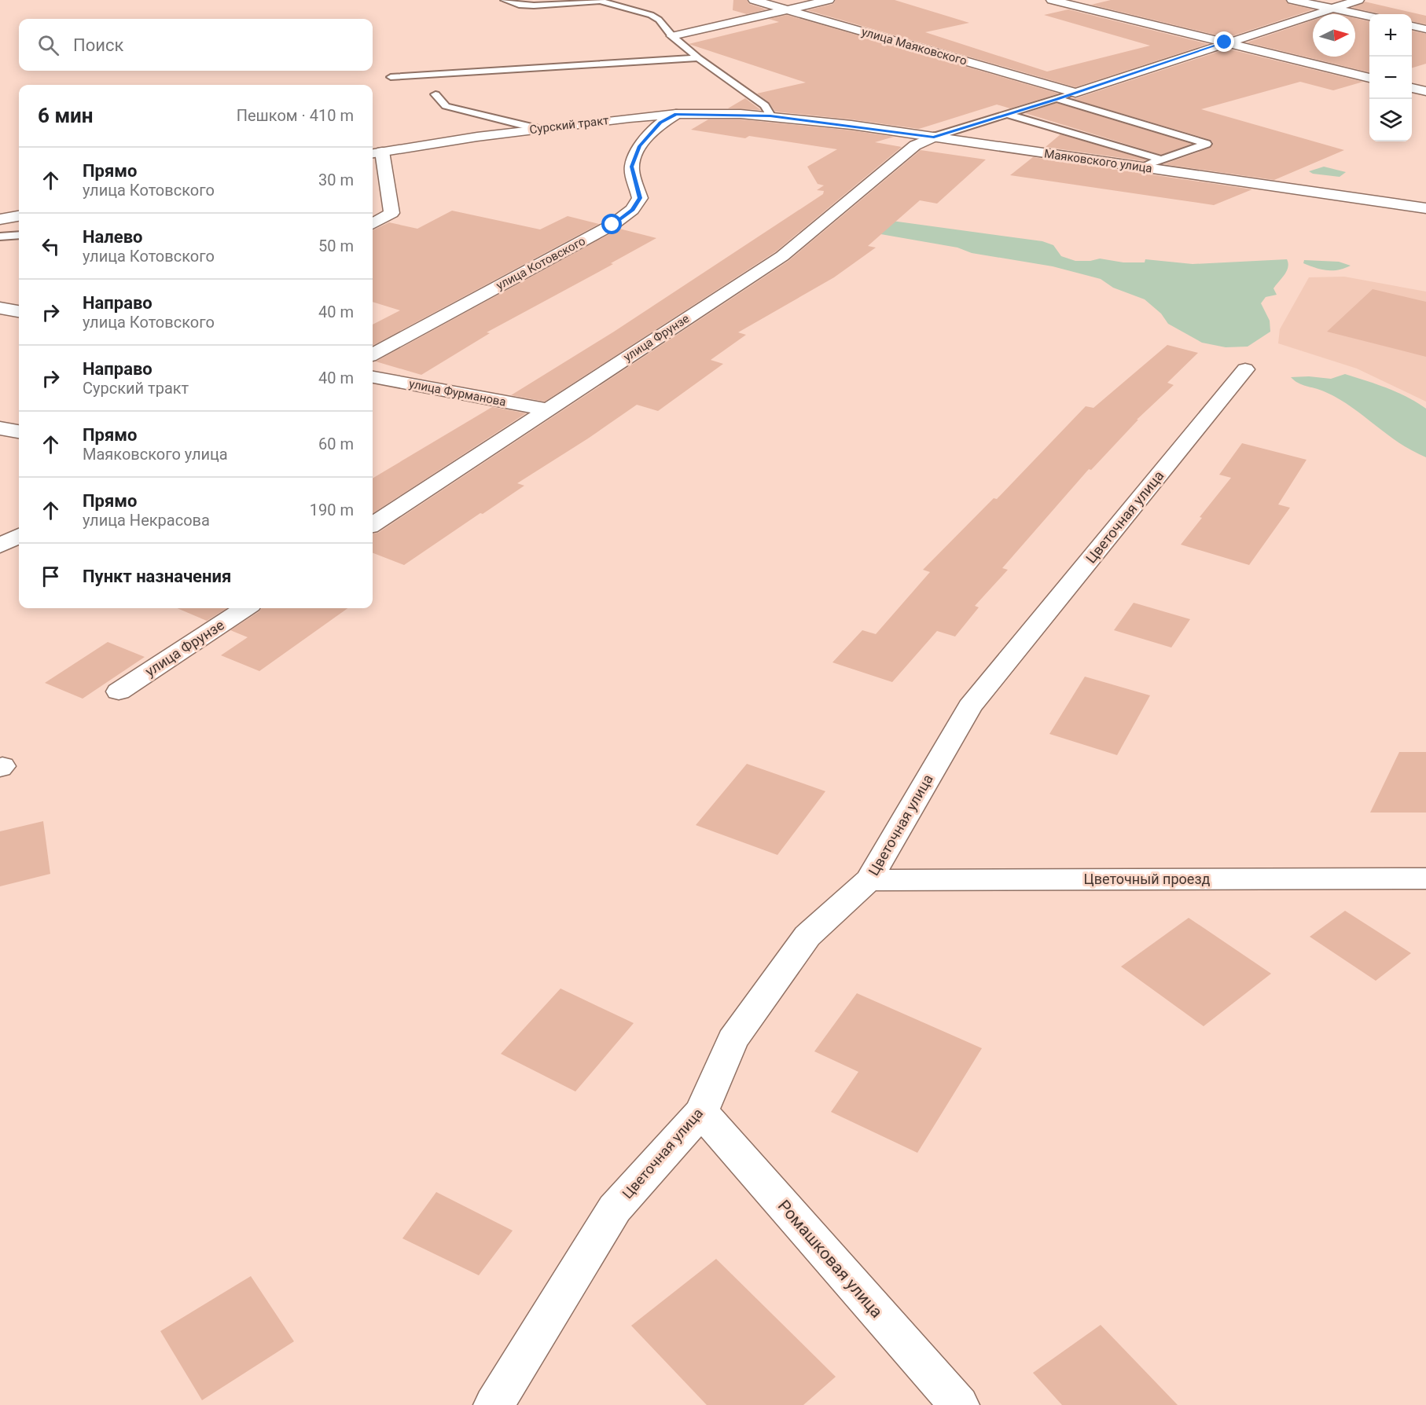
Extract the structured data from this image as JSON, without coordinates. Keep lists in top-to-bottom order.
{
  "streets": {
    "street": [
      "улица Маяковского",
      "Сурский тракт",
      "Маяковского улица",
      "улица Котовского",
      "улица Фрунзе",
      "улица Фурманова",
      "Цветочная улица",
      "Цветочный проезд",
      "Ромашковая улица"
    ]
  },
  "crossings": [
    ["Сурский тракт", "Маяковского улица"],
    ["Сурский тракт", "улица Котовского"],
    ["Маяковского улица", "улица Фрунзе"],
    ["улица Фрунзе", "улица Фурманова"],
    ["Цветочная улица", "Цветочный проезд"],
    ["Цветочная улица", "Ромашковая улица"]
  ],
  "north": "right",
  "page": {
    "map_buttons": ["+", "−"],
    "search": "Поиск",
    "heading": ["6 мин", "Пешком · 410 m"],
    "list": [
      ["Прямо", "улица Котовского", "30 m"],
      ["Налево", "улица Котовского", "50 m"],
      ["Направо", "улица Котовского", "40 m"],
      ["Направо", "Сурский тракт", "40 m"],
      ["Прямо", "Маяковского улица", "60 m"],
      ["Прямо", "улица Некрасова", "190 m"],
      "Пункт назначения"
    ]
  }
}
